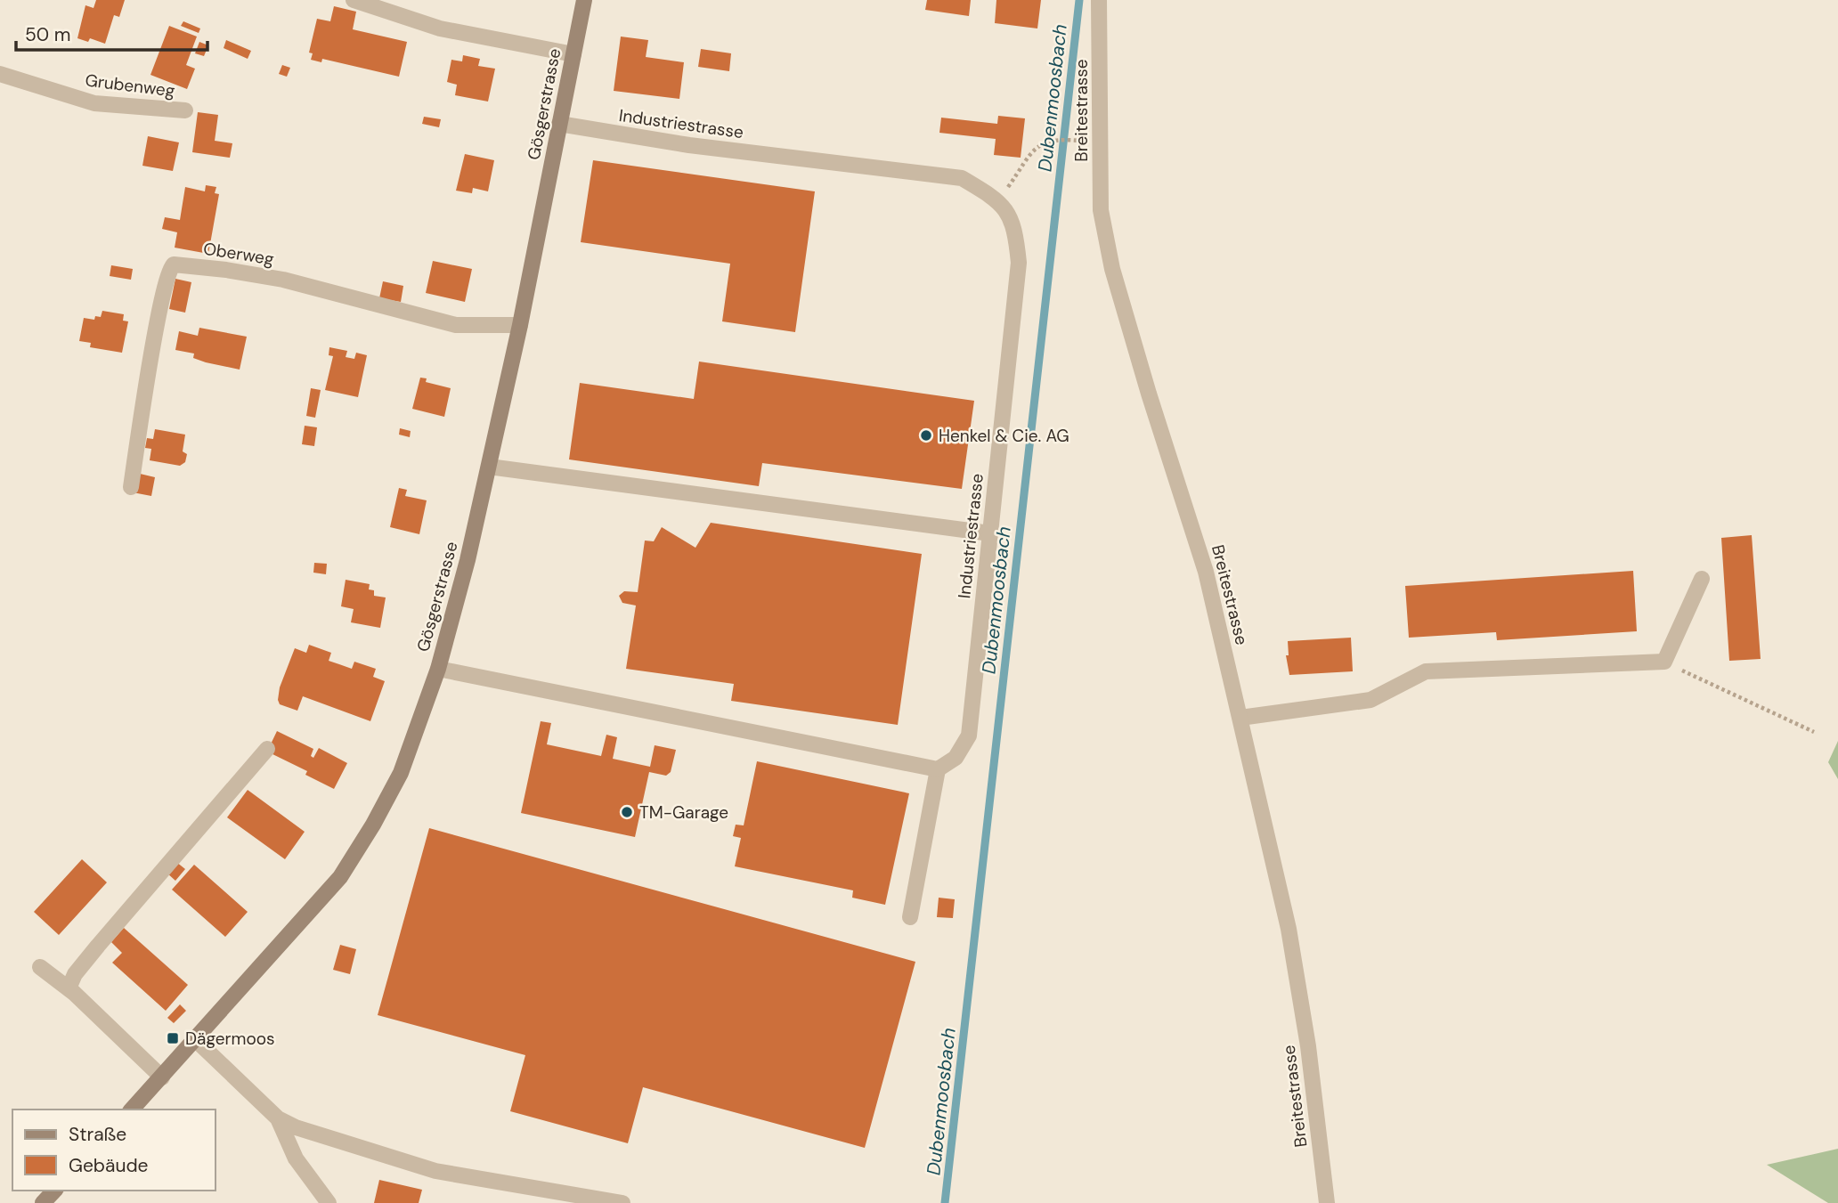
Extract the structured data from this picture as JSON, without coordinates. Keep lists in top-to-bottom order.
{
  "streets": {
    "main road": ["Gösgerstrasse"],
    "street": [
      "Grubenweg",
      "Breitestrasse",
      "Industriestrasse",
      "Oberweg"
    ]
  },
  "crossings": [
    ["Gösgerstrasse", "Industriestrasse"],
    ["Gösgerstrasse", "Oberweg"]
  ],
  "water": ["Dubenmoosbach"],
  "places": {
    "other": ["Henkel & Cie. AG", "TM-Garage"],
    "transit": ["Dägermoos"]
  },
  "legend": ["Straße", "Gebäude"],
  "scale_bar": "50 m"
}
